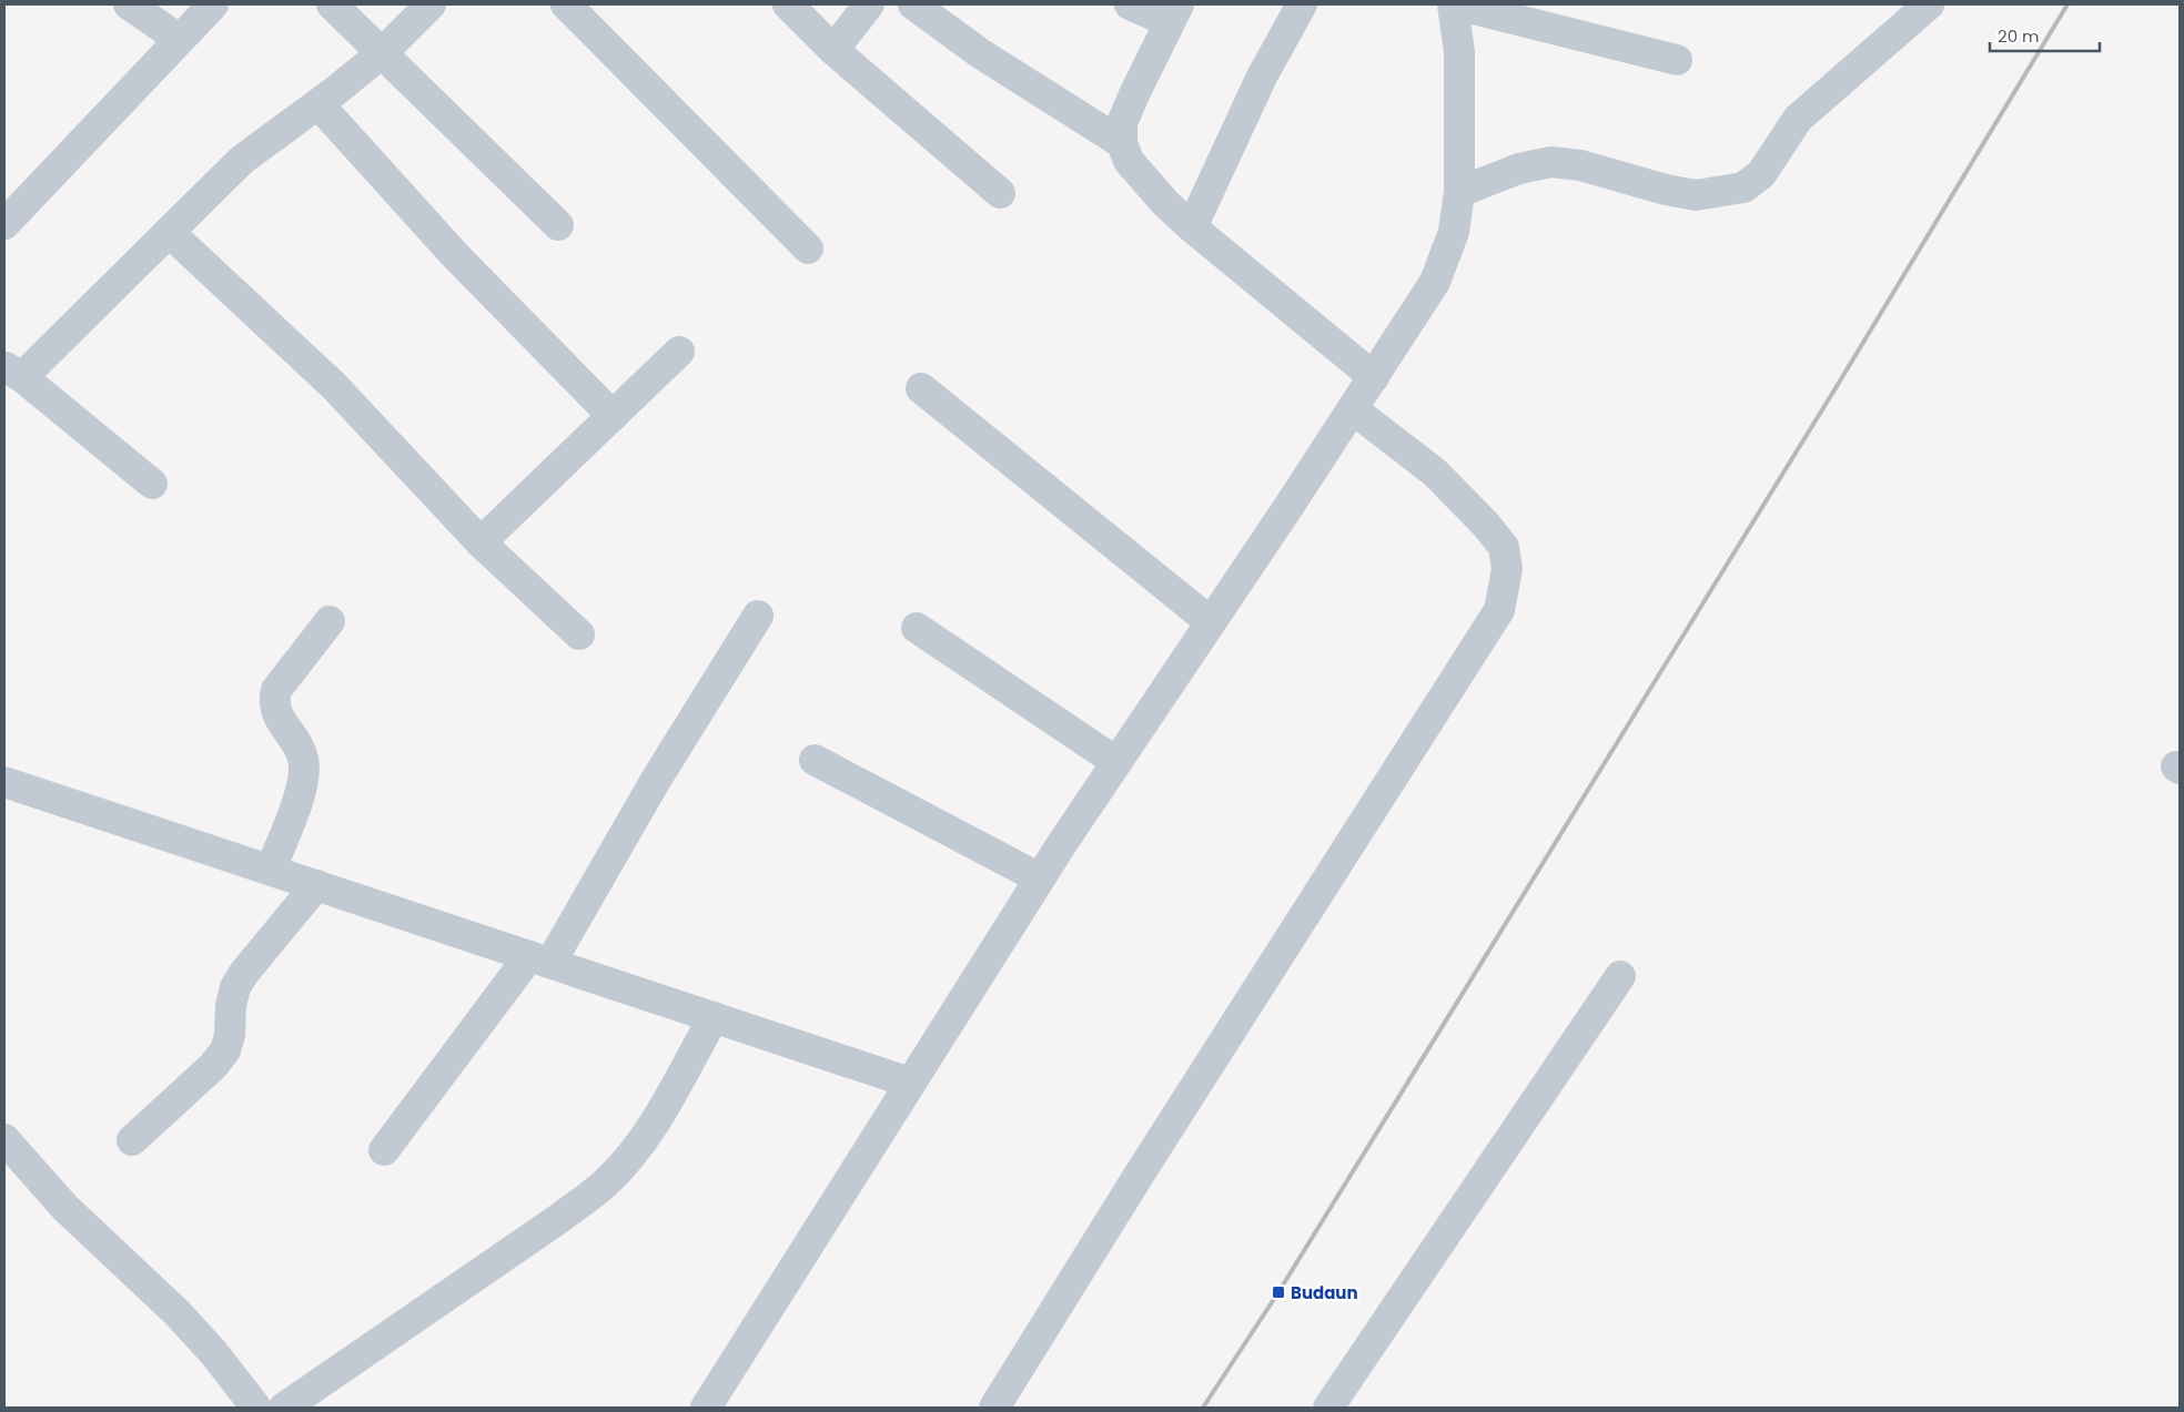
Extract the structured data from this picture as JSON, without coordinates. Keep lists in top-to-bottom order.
{
  "places": {
    "transit": ["Budaun"]
  },
  "scale_bar": "20 m"
}
